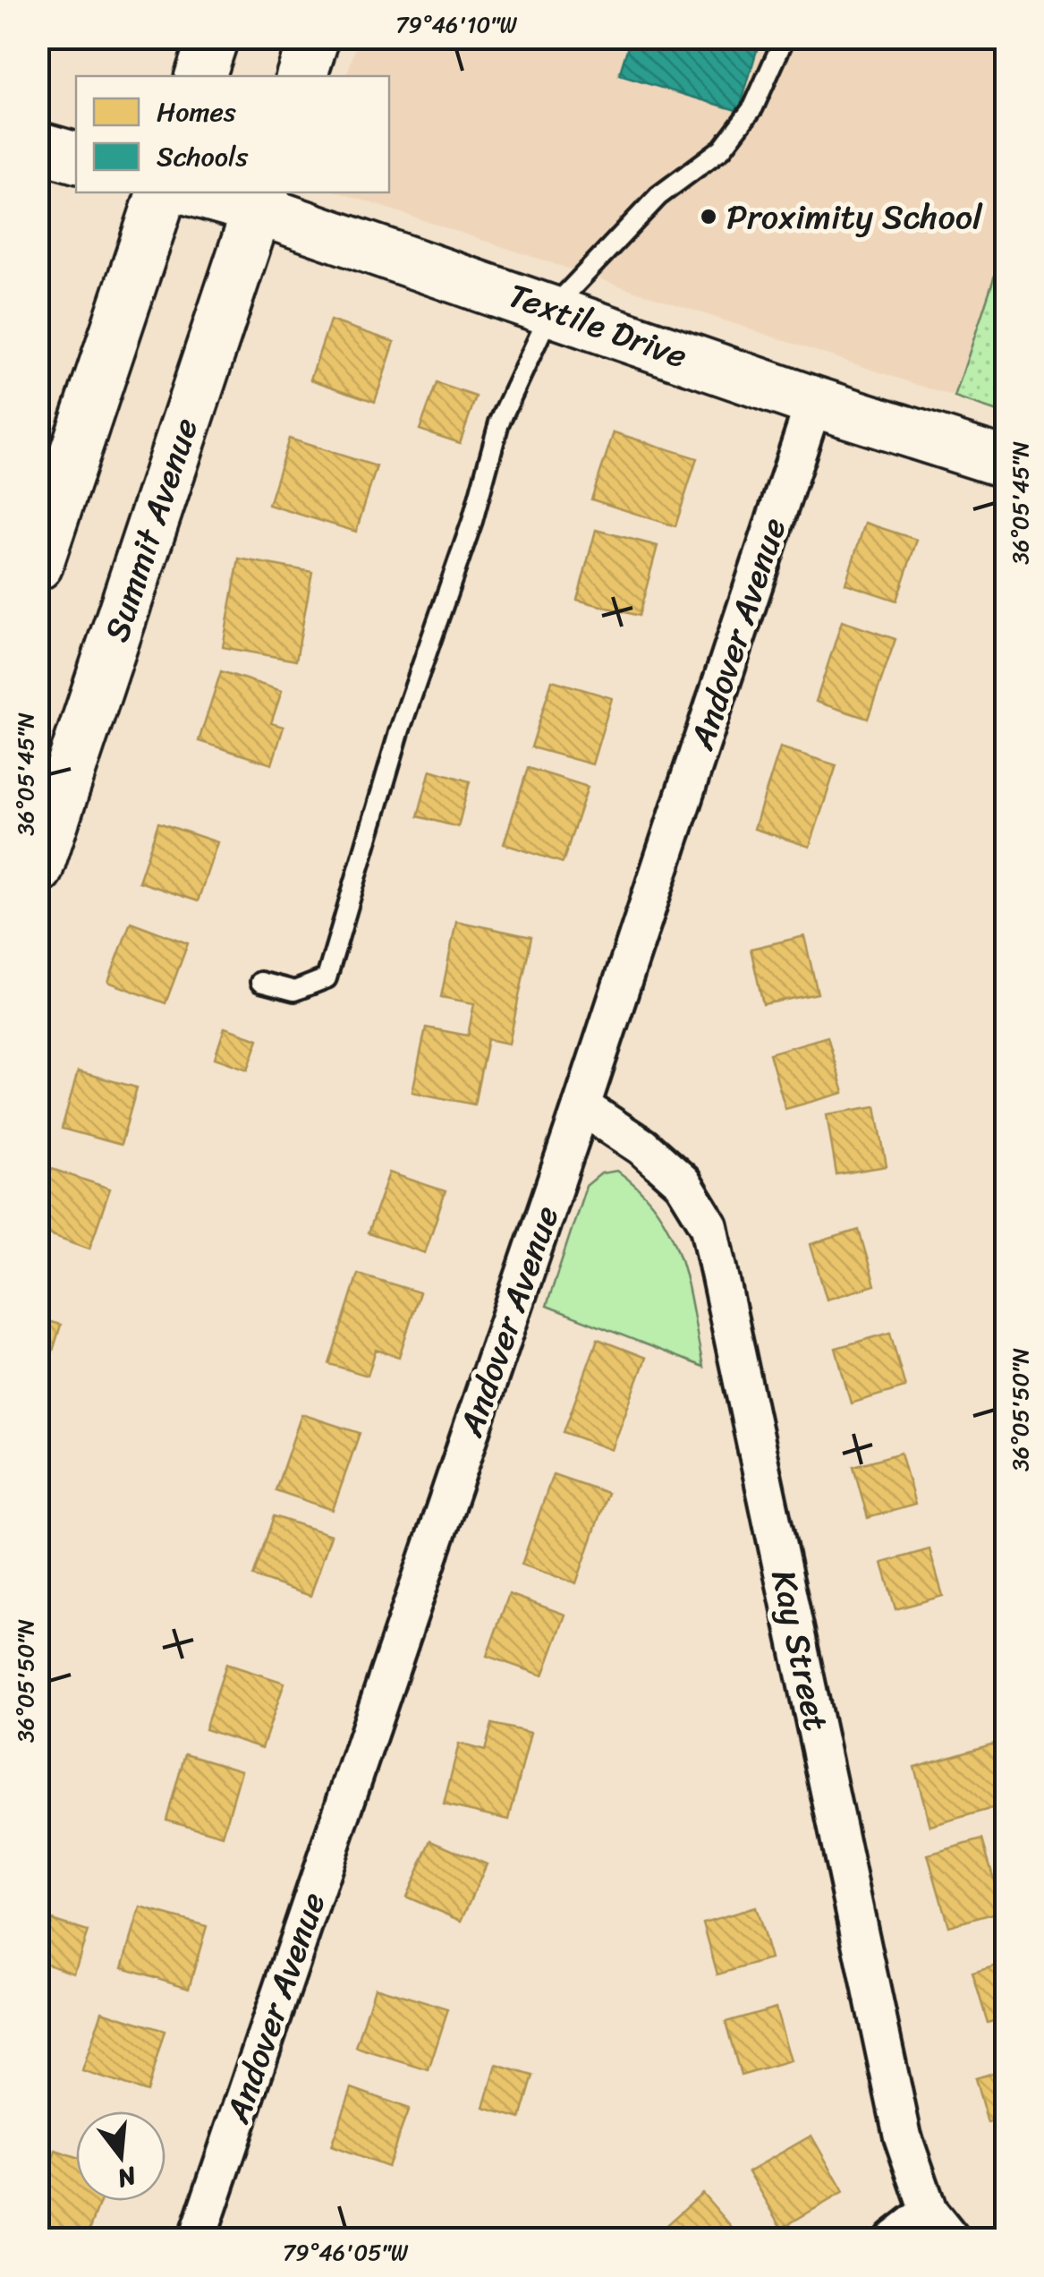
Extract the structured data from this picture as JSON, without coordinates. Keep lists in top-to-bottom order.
{
  "streets": {
    "main road": ["Textile Drive", "Summit Avenue"],
    "street": ["Andover Avenue", "Kay Street"]
  },
  "crossings": [
    ["Textile Drive", "Summit Avenue"],
    ["Textile Drive", "Andover Avenue"],
    ["Andover Avenue", "Kay Street"]
  ],
  "places": ["Proximity School"],
  "legend": ["Homes", "Schools"],
  "north": "bottom",
  "coordinates": [
    "79°46'10\"W",
    "36°05'45\"N",
    "36°05'50\"N",
    "79°46'05\"W"
  ]
}
